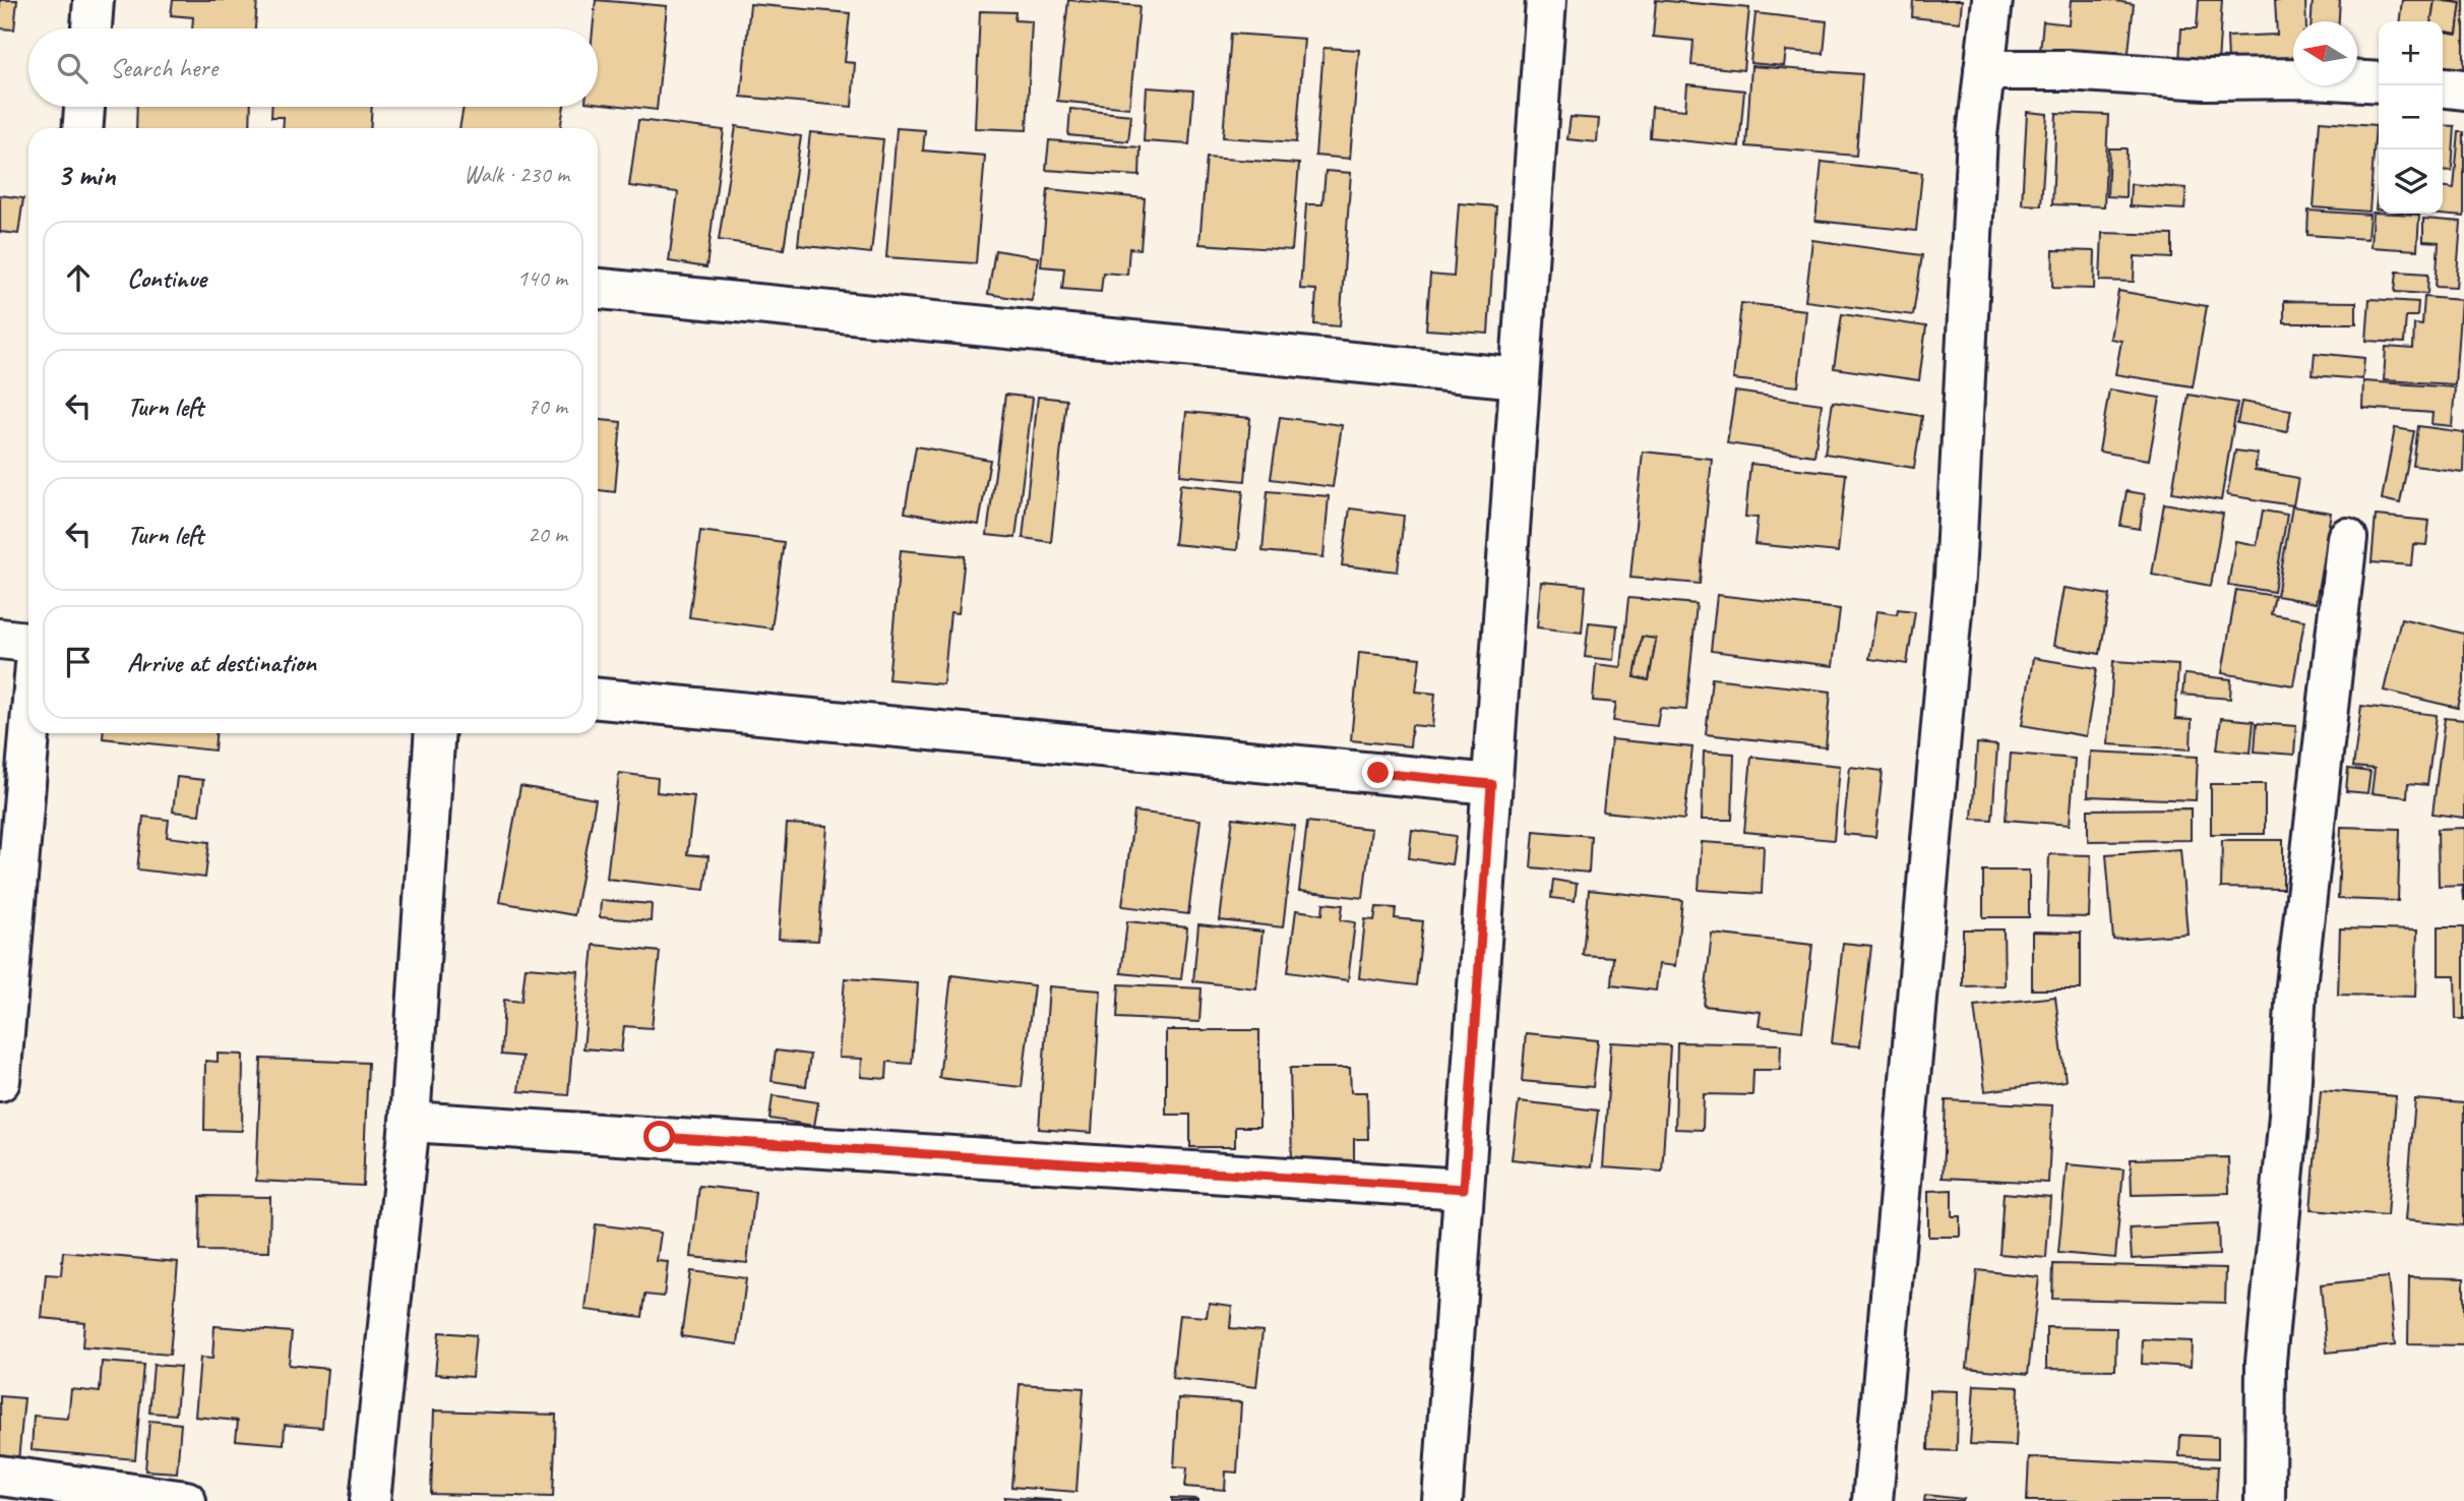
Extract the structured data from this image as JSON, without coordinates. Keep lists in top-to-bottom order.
{
  "north": "left",
  "page": {
    "map_buttons": ["+", "−"],
    "search": "Search here",
    "heading": ["3 min", "Walk · 230 m"],
    "list": [
      ["Continue", "140 m"],
      ["Turn left", "70 m"],
      ["Turn left", "20 m"],
      "Arrive at destination"
    ]
  }
}
